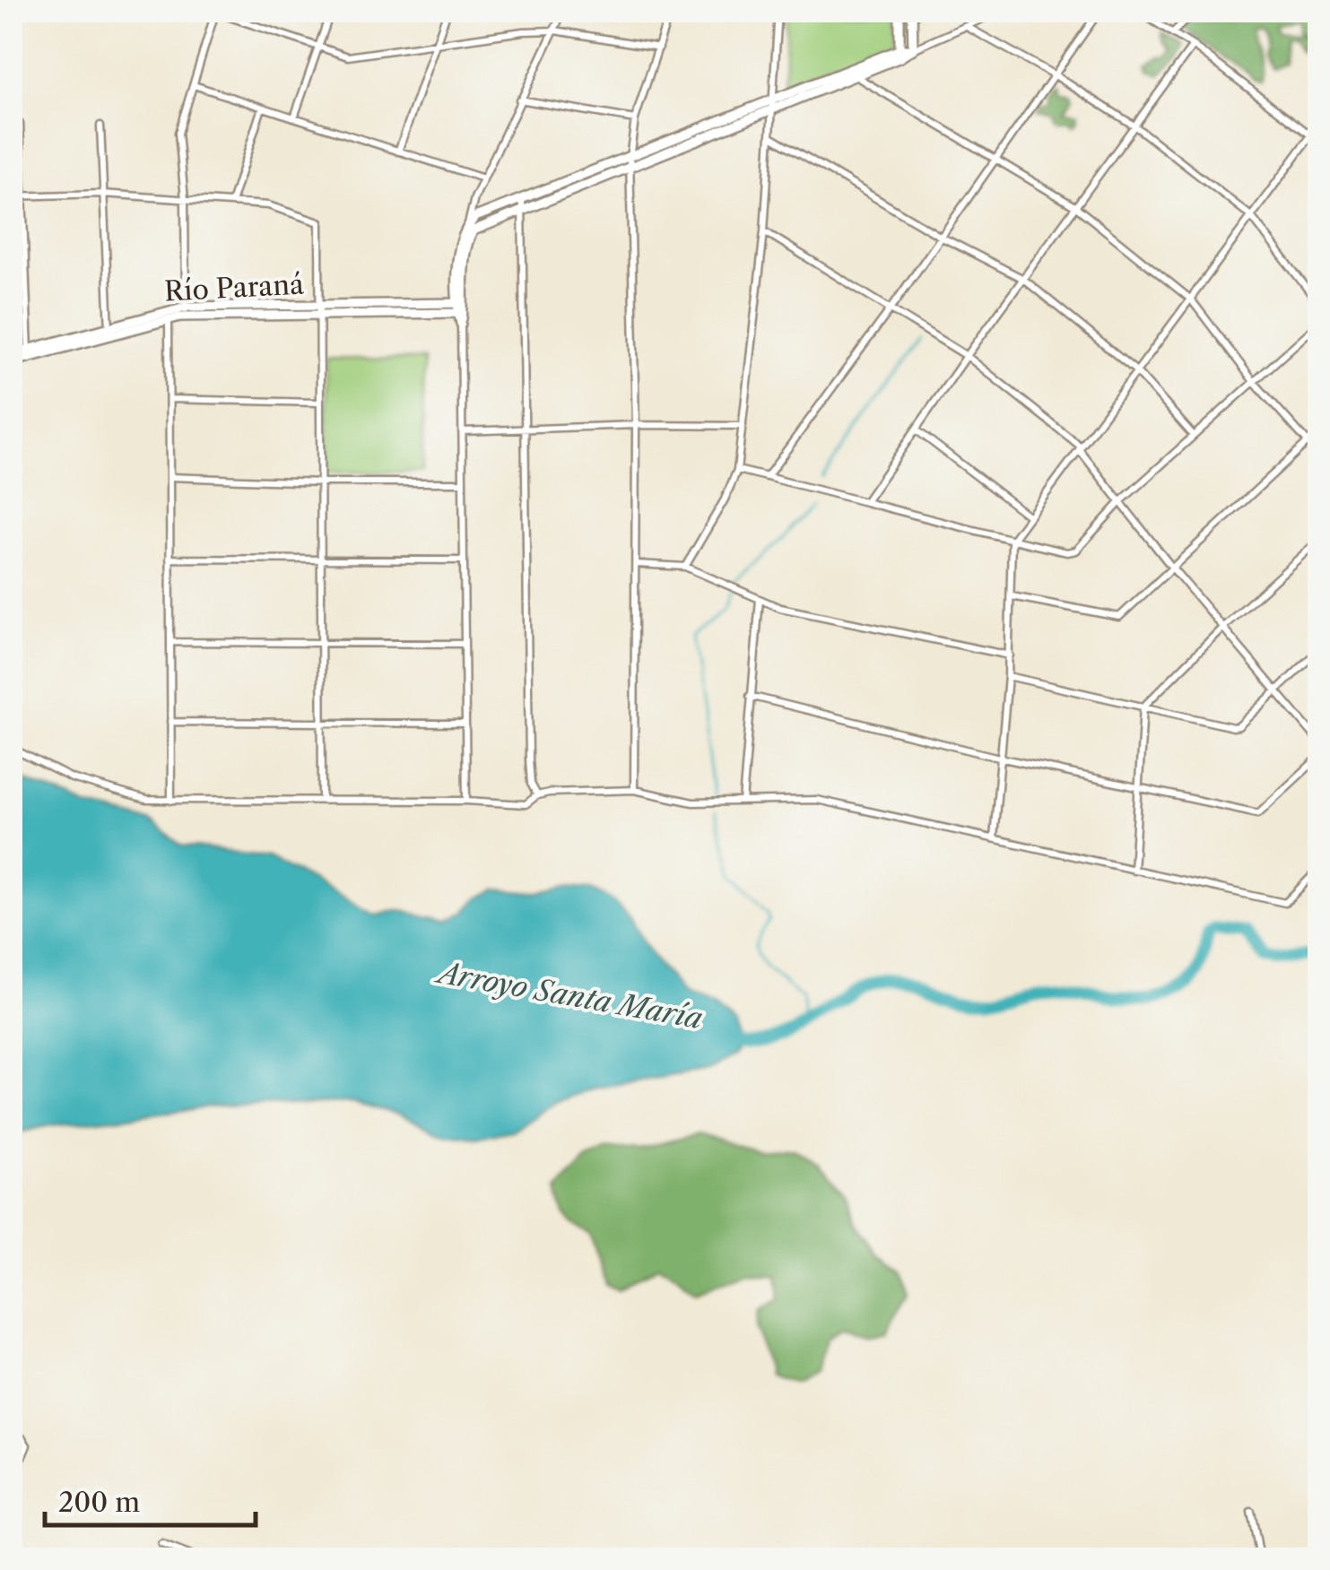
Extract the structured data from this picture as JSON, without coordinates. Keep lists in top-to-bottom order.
{
  "streets": {
    "street": ["Río Paraná"]
  },
  "water": ["Arroyo Santa María"],
  "scale_bar": "200 m"
}
